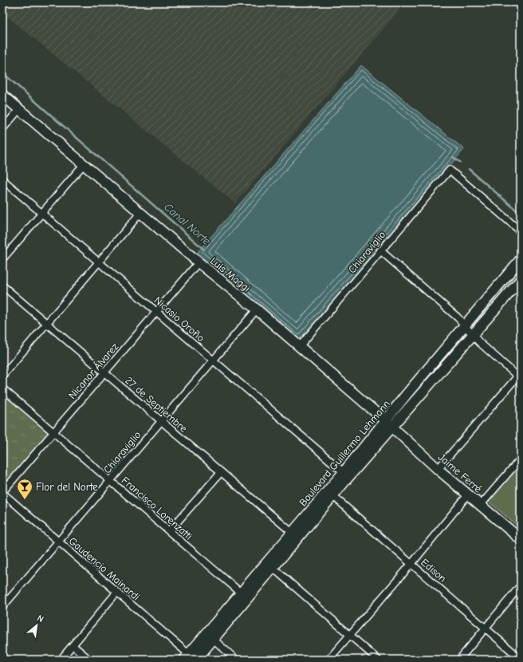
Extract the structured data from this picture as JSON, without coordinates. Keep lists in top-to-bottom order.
{
  "streets": {
    "main road": ["Luis Maggi", "Boulevard Guillermo Lehmann", "Jaime Ferré"],
    "street": [
      "Chiaraviglio",
      "Nicasio Oroño",
      "Nicanor Álvarez",
      "27 de Septiembre",
      "Francisco Lorenzatti",
      "Gaudencio Mainardi",
      "Edison"
    ]
  },
  "crossings": [
    ["Chiaraviglio", "Luis Maggi"],
    ["Chiaraviglio", "Nicasio Oroño"],
    ["Chiaraviglio", "27 de Septiembre"],
    ["Chiaraviglio", "Francisco Lorenzatti"],
    ["Chiaraviglio", "Gaudencio Mainardi"],
    ["Luis Maggi", "Nicanor Álvarez"],
    ["Luis Maggi", "Boulevard Guillermo Lehmann"],
    ["Luis Maggi", "Jaime Ferré"],
    ["Nicasio Oroño", "Nicanor Álvarez"],
    ["Nicasio Oroño", "Boulevard Guillermo Lehmann"],
    ["Nicanor Álvarez", "27 de Septiembre"],
    ["Nicanor Álvarez", "Francisco Lorenzatti"],
    ["Nicanor Álvarez", "Gaudencio Mainardi"],
    ["27 de Septiembre", "Boulevard Guillermo Lehmann"],
    ["Boulevard Guillermo Lehmann", "Jaime Ferré"],
    ["Boulevard Guillermo Lehmann", "Francisco Lorenzatti"],
    ["Boulevard Guillermo Lehmann", "Gaudencio Mainardi"],
    ["Boulevard Guillermo Lehmann", "Edison"]
  ],
  "water": ["Canal Norte"],
  "places": {
    "bar": ["Flor del Norte"]
  },
  "north": "top right"
}
